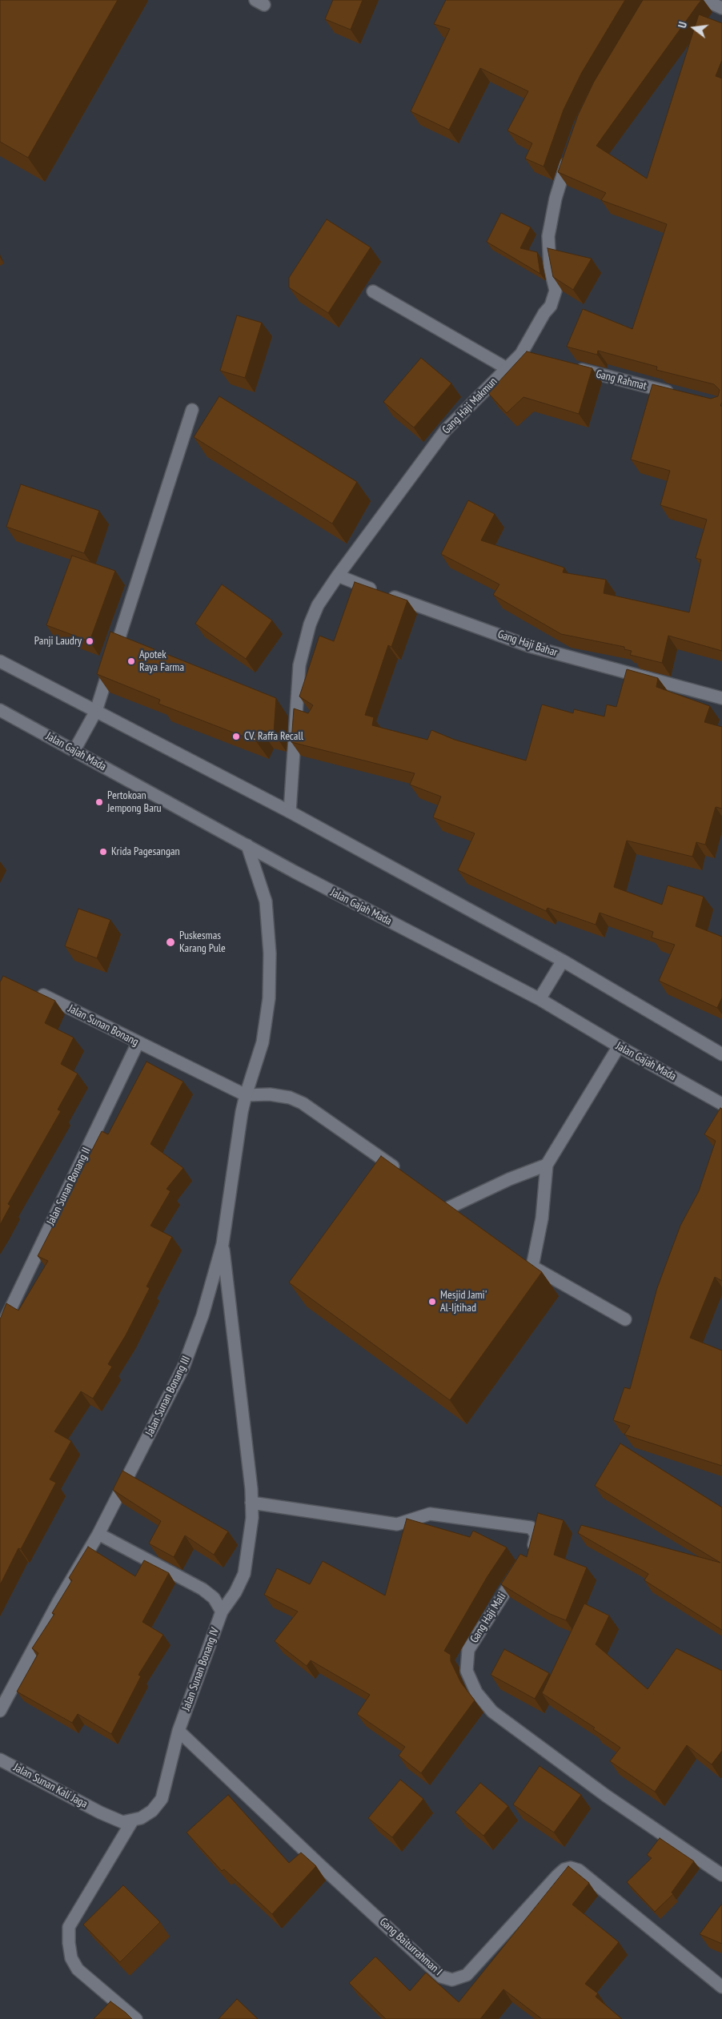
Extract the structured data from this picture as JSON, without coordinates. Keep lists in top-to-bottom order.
{
  "streets": {
    "street": [
      "Gang Rahmat",
      "Gang Haji Makmun",
      "Gang Haji Bahar",
      "Jalan Gajah Mada",
      "Jalan Sunan Bonang",
      "Jalan Sunan Bonang II",
      "Jalan Sunan Bonang III",
      "Gang Haji Mali",
      "Jalan Sunan Bonang IV",
      "Jalan Sunan Kali Jaga",
      "Gang Baiturrahman I"
    ]
  },
  "crossings": [
    ["Gang Haji Makmun", "Gang Haji Bahar"],
    ["Jalan Gajah Mada", "Jalan Sunan Bonang III"],
    ["Jalan Sunan Bonang", "Jalan Sunan Bonang II"],
    ["Jalan Sunan Bonang", "Jalan Sunan Bonang III"],
    ["Jalan Sunan Bonang III", "Jalan Sunan Bonang IV"],
    ["Jalan Sunan Bonang IV", "Jalan Sunan Kali Jaga"],
    ["Jalan Sunan Bonang IV", "Gang Baiturrahman I"]
  ],
  "places": [
    "Panji Laudry",
    "Apotek Raya Farma",
    "CV. Raffa Recall",
    "Pertokoan Jempong Baru",
    "Krida Pagesangan",
    "Puskesmas Karang Pule",
    "Mesjid Jami' Al-Ijtihad"
  ],
  "north": "left"
}
